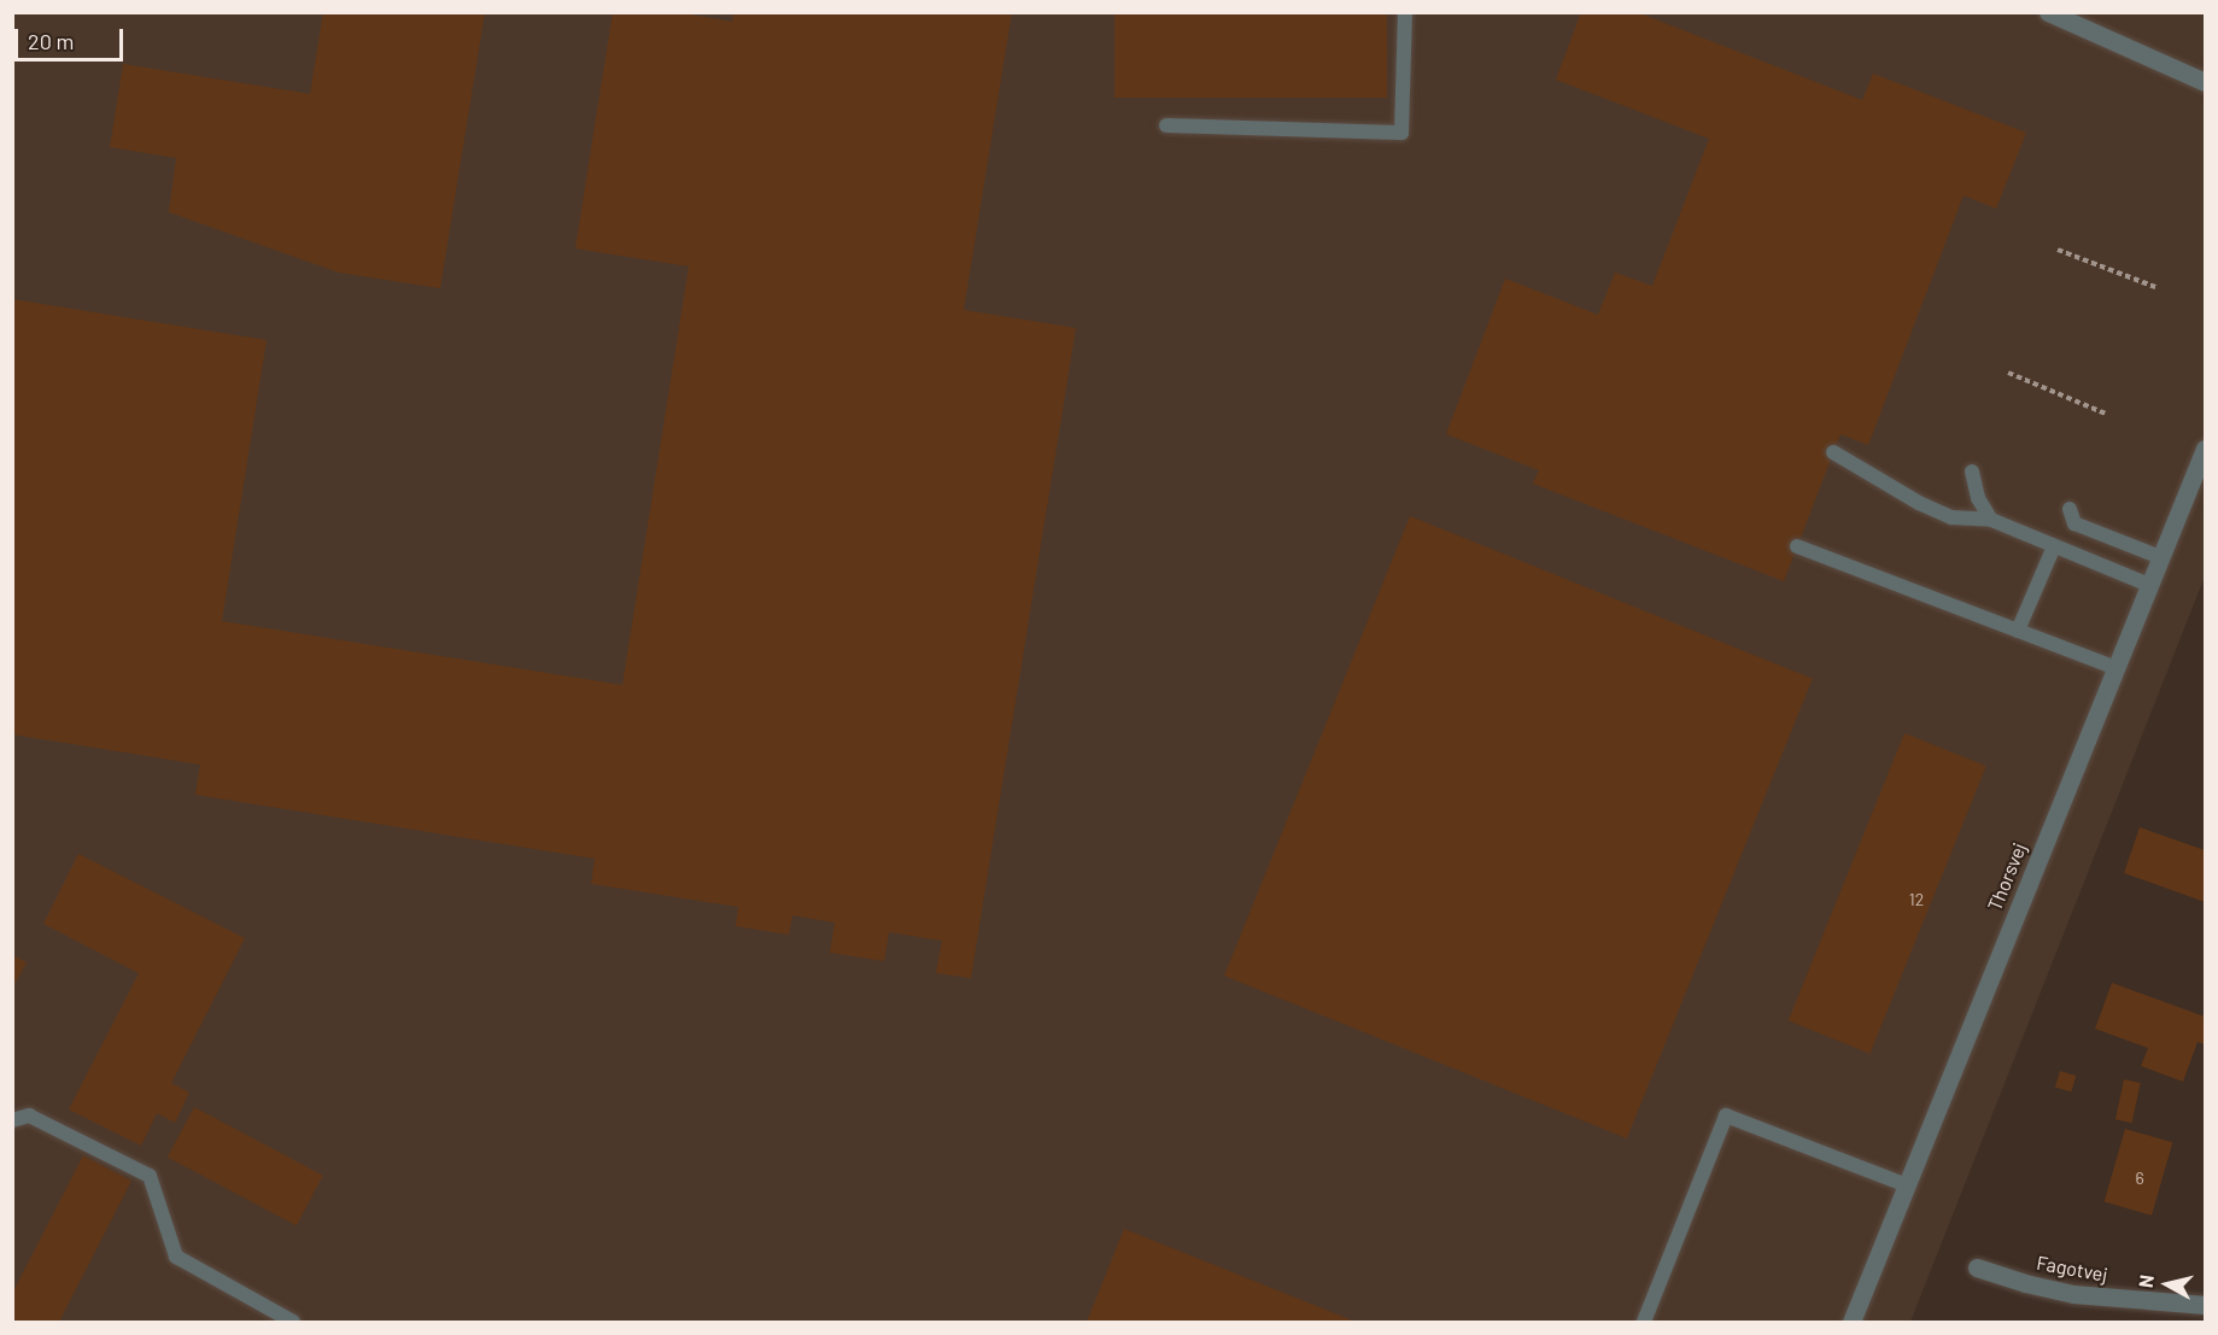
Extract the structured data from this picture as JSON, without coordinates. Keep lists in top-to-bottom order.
{
  "streets": {
    "street": ["Thorsvej", "Fagotvej"]
  },
  "house_numbers": ["12", "6"],
  "scale_bar": "20 m",
  "north": "left"
}
